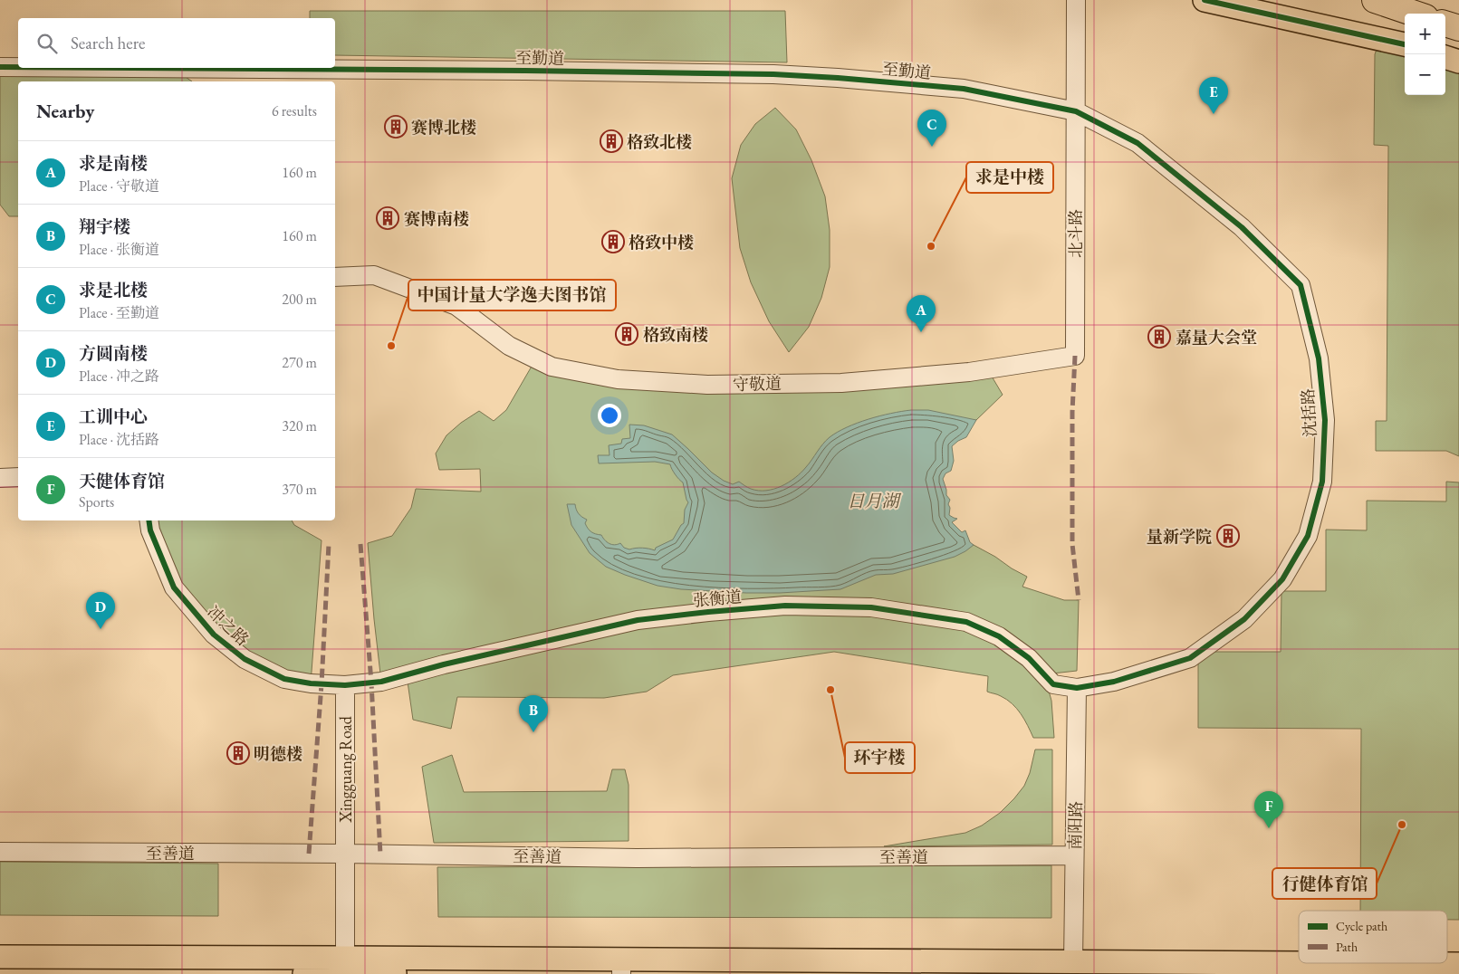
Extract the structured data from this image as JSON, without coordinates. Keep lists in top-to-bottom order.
{
  "streets": {
    "street": [
      "至勤道",
      "北斗路",
      "守敬道",
      "沈括路",
      "张衡道",
      "冲之路",
      "Xingguang Road",
      "南阳路",
      "至善道"
    ]
  },
  "crossings": [
    ["至勤道", "北斗路"],
    ["至勤道", "沈括路"],
    ["北斗路", "守敬道"],
    ["北斗路", "沈括路"],
    ["沈括路", "张衡道"],
    ["沈括路", "南阳路"],
    ["张衡道", "冲之路"],
    ["张衡道", "Xingguang Road"],
    ["张衡道", "南阳路"],
    ["冲之路", "Xingguang Road"],
    ["Xingguang Road", "至善道"],
    ["南阳路", "至善道"]
  ],
  "water": ["日月湖"],
  "places": {
    "building": [
      "赛博北楼",
      "格致北楼",
      "赛博南楼",
      "格致中楼",
      "格致南楼",
      "嘉量大会堂",
      "量新学院",
      "明德楼"
    ],
    "other": [
      "求是中楼",
      "中国计量大学逸夫图书馆",
      "环宇楼",
      "行健体育馆"
    ]
  },
  "legend": ["Cycle path", "Path"],
  "page": {
    "map_buttons": ["+", "−"],
    "search": "Search here",
    "pins": [
      "E",
      "C",
      "A",
      "D",
      "B",
      "F"
    ],
    "heading": ["Nearby", "6 results"],
    "list": [
      {
        "mark": "A",
        "name": "求是南楼",
        "note": "Place · 守敬道",
        "value": "160 m"
      },
      {
        "mark": "B",
        "name": "翔宇楼",
        "note": "Place · 张衡道",
        "value": "160 m"
      },
      {
        "mark": "C",
        "name": "求是北楼",
        "note": "Place · 至勤道",
        "value": "200 m"
      },
      {
        "mark": "D",
        "name": "方圆南楼",
        "note": "Place · 冲之路",
        "value": "270 m"
      },
      {
        "mark": "E",
        "name": "工训中心",
        "note": "Place · 沈括路",
        "value": "320 m"
      },
      {
        "mark": "F",
        "name": "天健体育馆",
        "note": "Sports",
        "value": "370 m"
      }
    ]
  }
}
